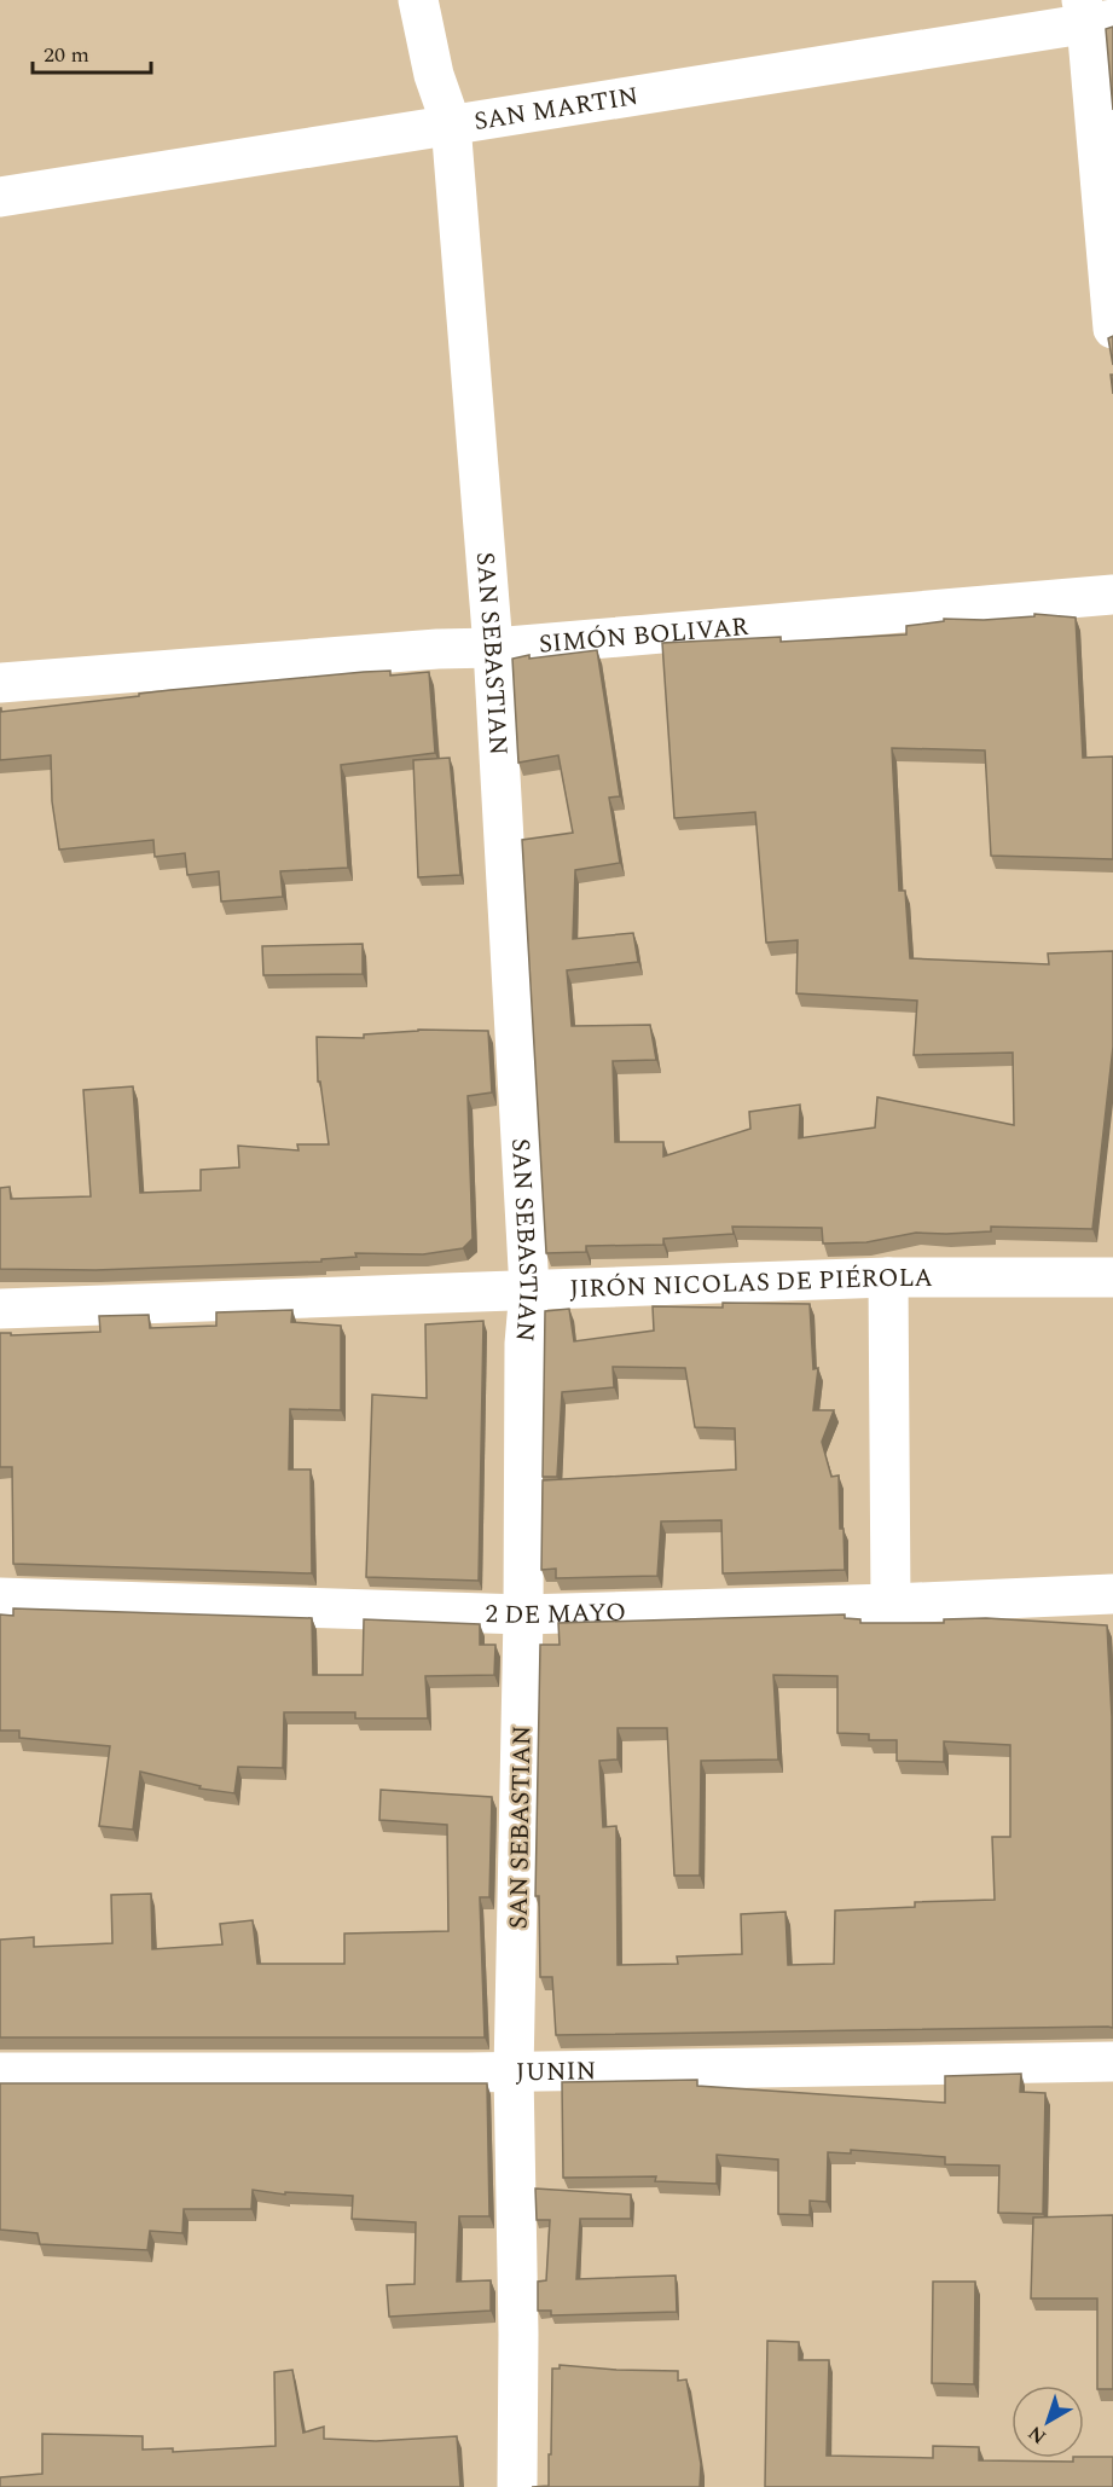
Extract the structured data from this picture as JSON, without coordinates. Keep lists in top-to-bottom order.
{
  "streets": {
    "street": [
      "SAN MARTIN",
      "SIMÓN BOLIVAR",
      "SAN SEBASTIAN",
      "JIRÓN NICOLAS DE PIÉROLA",
      "2 DE MAYO",
      "JUNIN"
    ]
  },
  "crossings": [
    ["SAN MARTIN", "SAN SEBASTIAN"],
    ["SIMÓN BOLIVAR", "SAN SEBASTIAN"],
    ["SAN SEBASTIAN", "JIRÓN NICOLAS DE PIÉROLA"],
    ["SAN SEBASTIAN", "2 DE MAYO"],
    ["SAN SEBASTIAN", "JUNIN"]
  ],
  "scale_bar": "20 m",
  "north": "bottom left"
}
